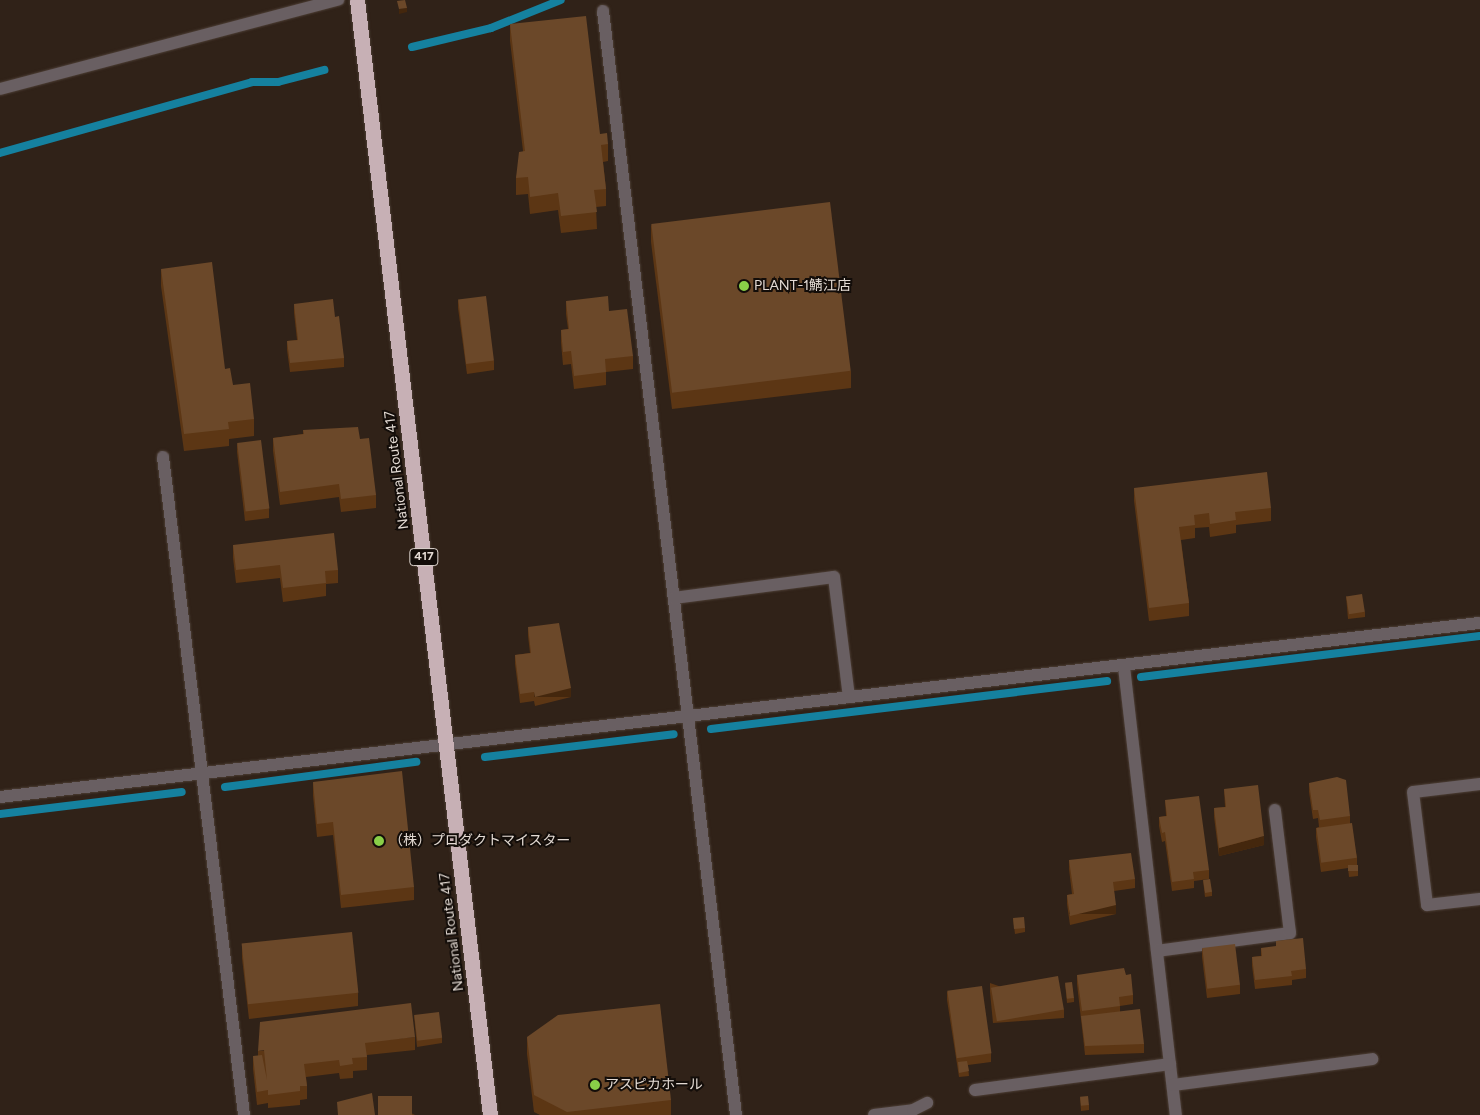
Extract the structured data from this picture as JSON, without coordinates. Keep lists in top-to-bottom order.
{
  "streets": {
    "highway": ["National Route 417", "417"]
  },
  "places": ["PLANT-1鯖江店", "（株）プロダクトマイスター", "アスピカホール"]
}
